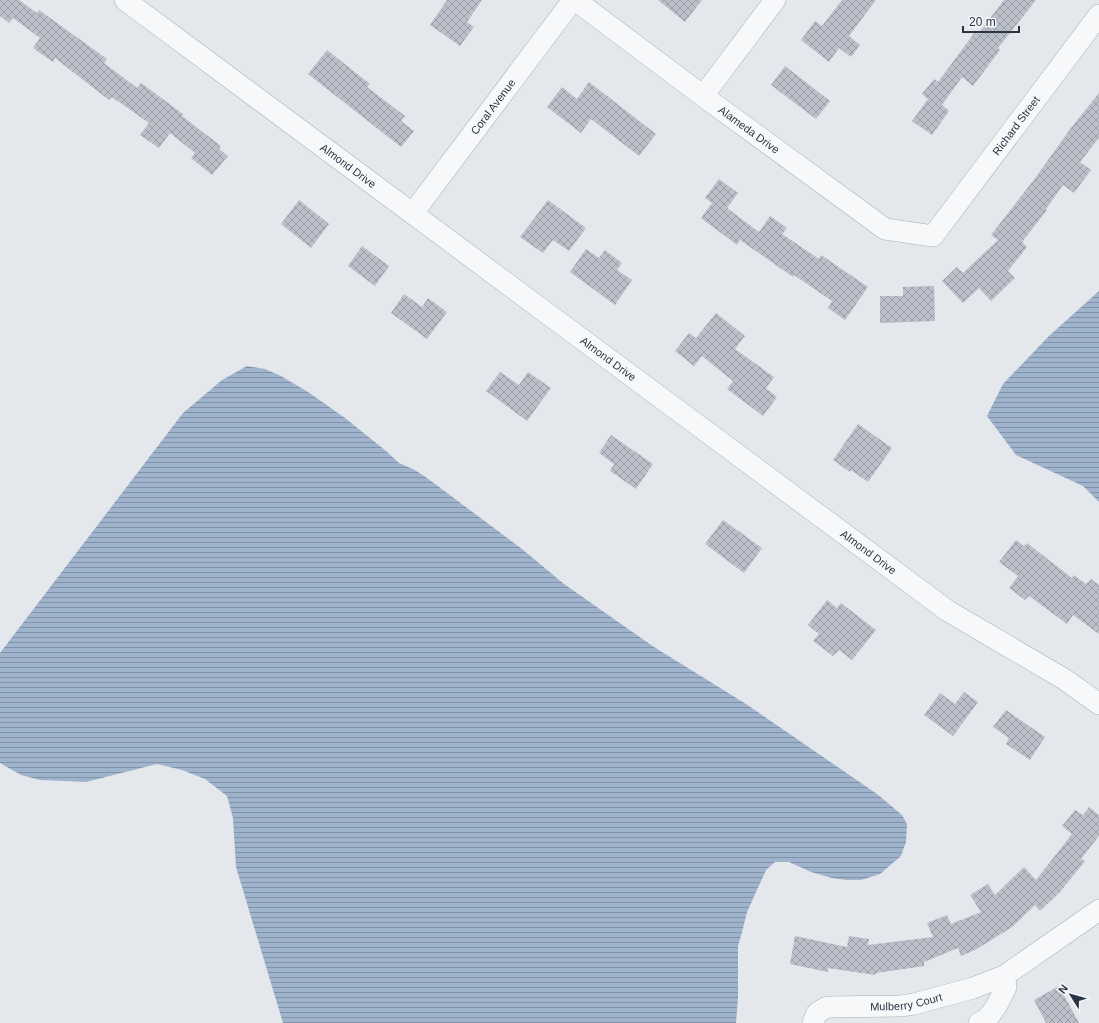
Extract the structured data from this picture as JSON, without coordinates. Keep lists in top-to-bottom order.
{
  "streets": {
    "street": [
      "Coral Avenue",
      "Richard Street",
      "Alameda Drive",
      "Almond Drive",
      "Mulberry Court"
    ]
  },
  "crossings": [
    ["Coral Avenue", "Alameda Drive"],
    ["Coral Avenue", "Almond Drive"],
    ["Richard Street", "Alameda Drive"]
  ],
  "scale_bar": "20 m",
  "north": "top left"
}
